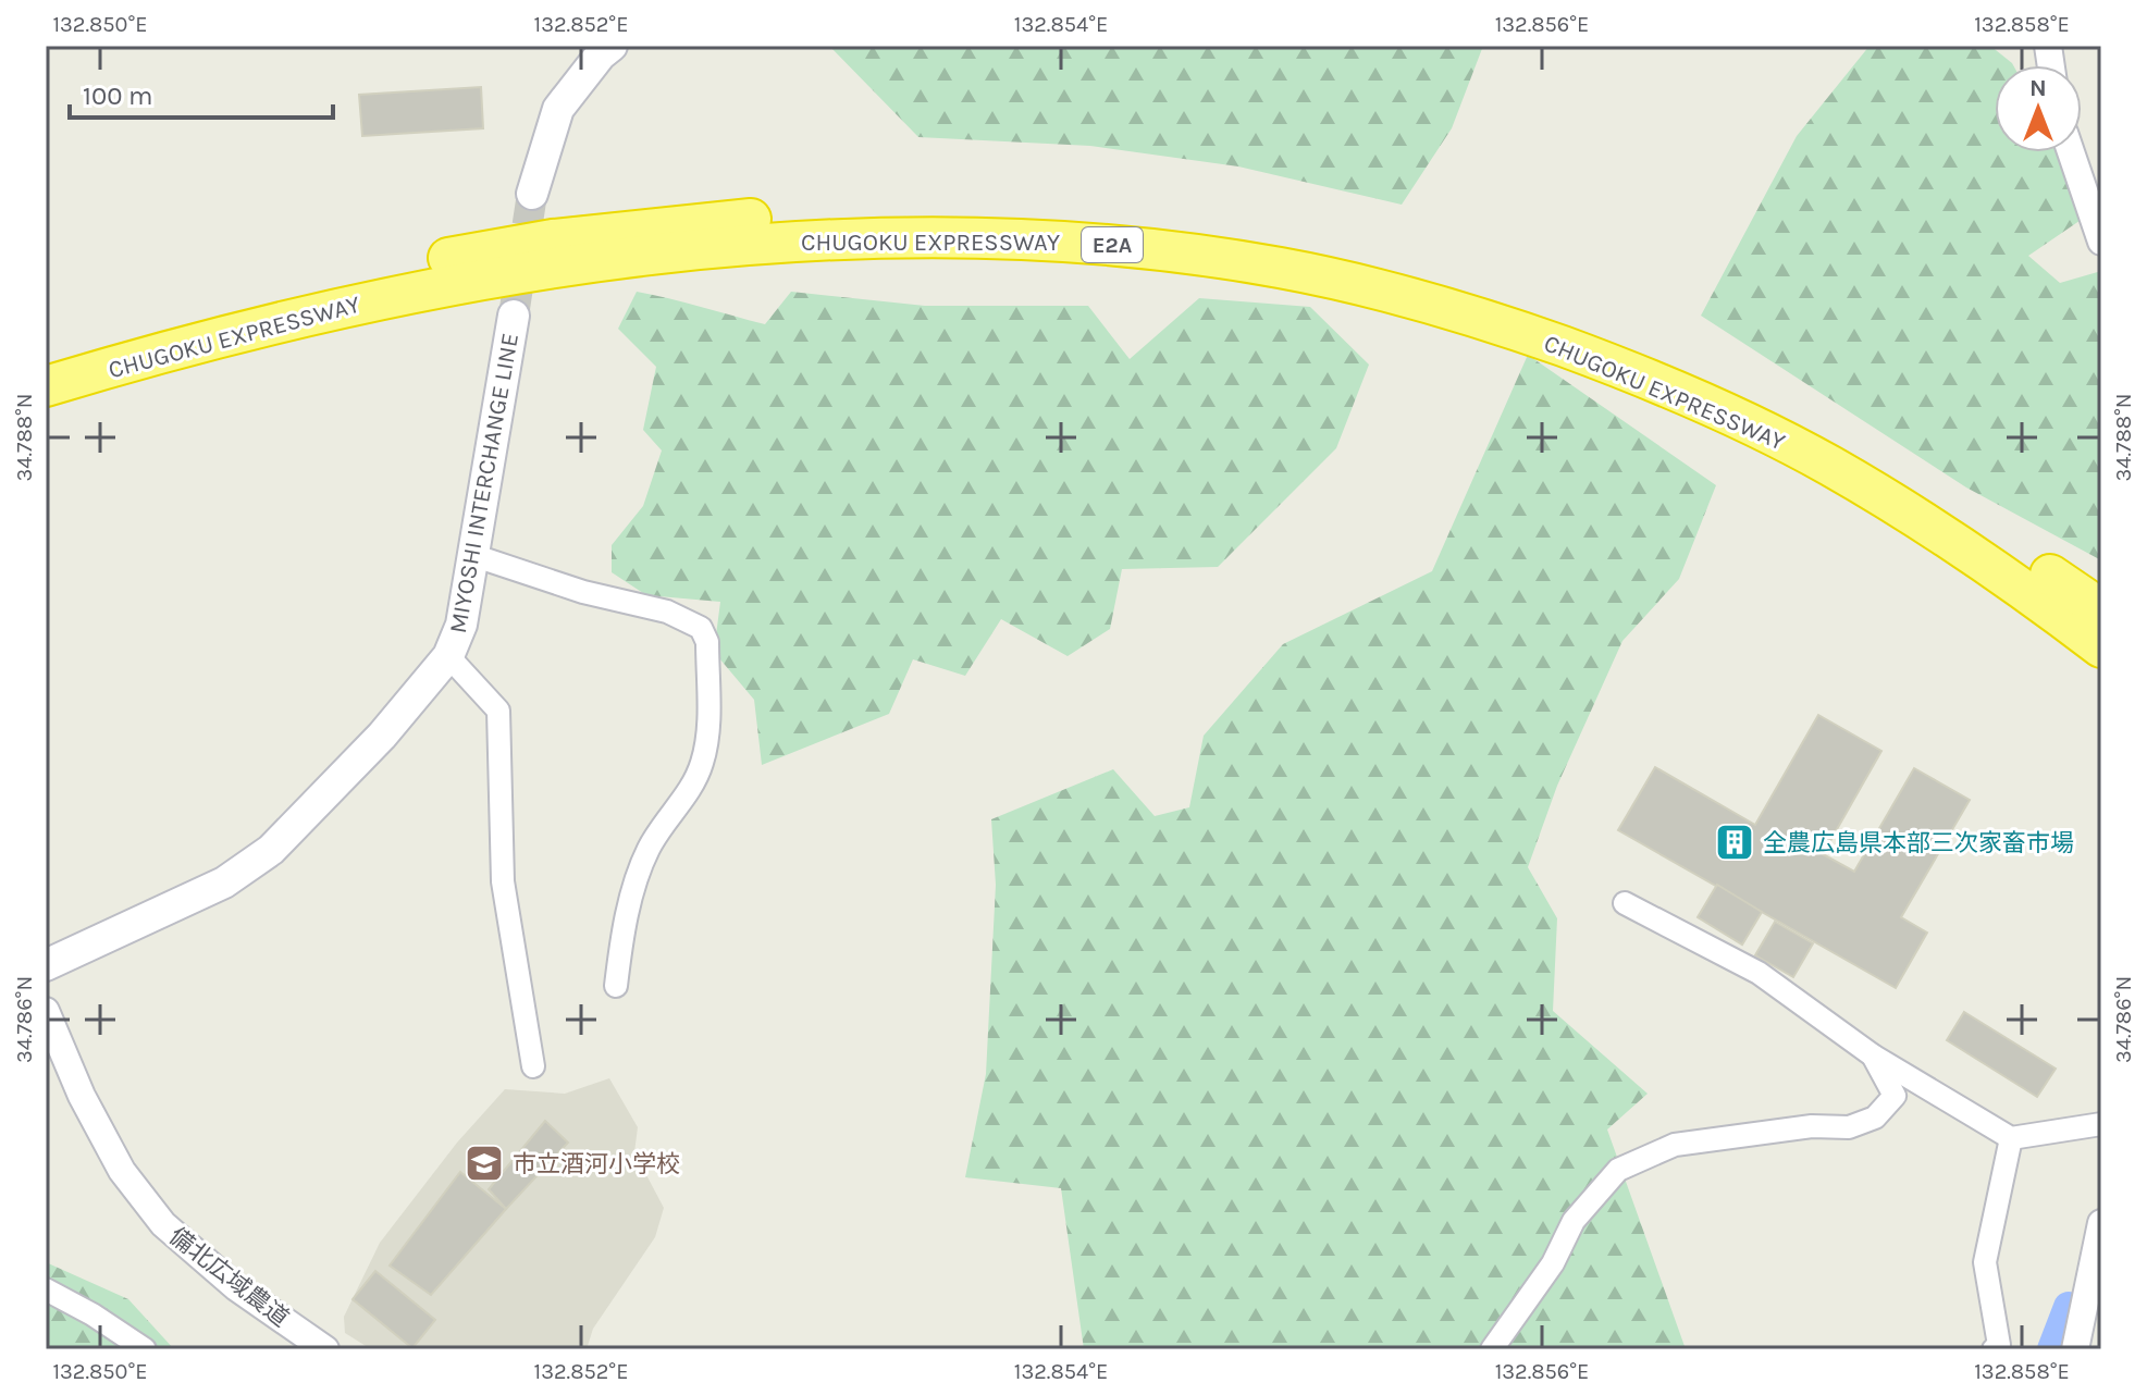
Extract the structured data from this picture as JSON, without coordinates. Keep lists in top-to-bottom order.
{
  "streets": {
    "highway": ["CHUGOKU EXPRESSWAY", "E2A"],
    "main road": ["MIYOSHI INTERCHANGE LINE"],
    "street": ["備北広域農道"]
  },
  "places": {
    "building": ["全農広島県本部三次家畜市場"],
    "school or university": ["市立酒河小学校"]
  },
  "scale_bar": "100 m",
  "north": "top",
  "coordinates": [
    "132.850°E",
    "132.852°E",
    "132.854°E",
    "132.856°E",
    "132.858°E",
    "34.788°N",
    "34.786°N"
  ]
}
